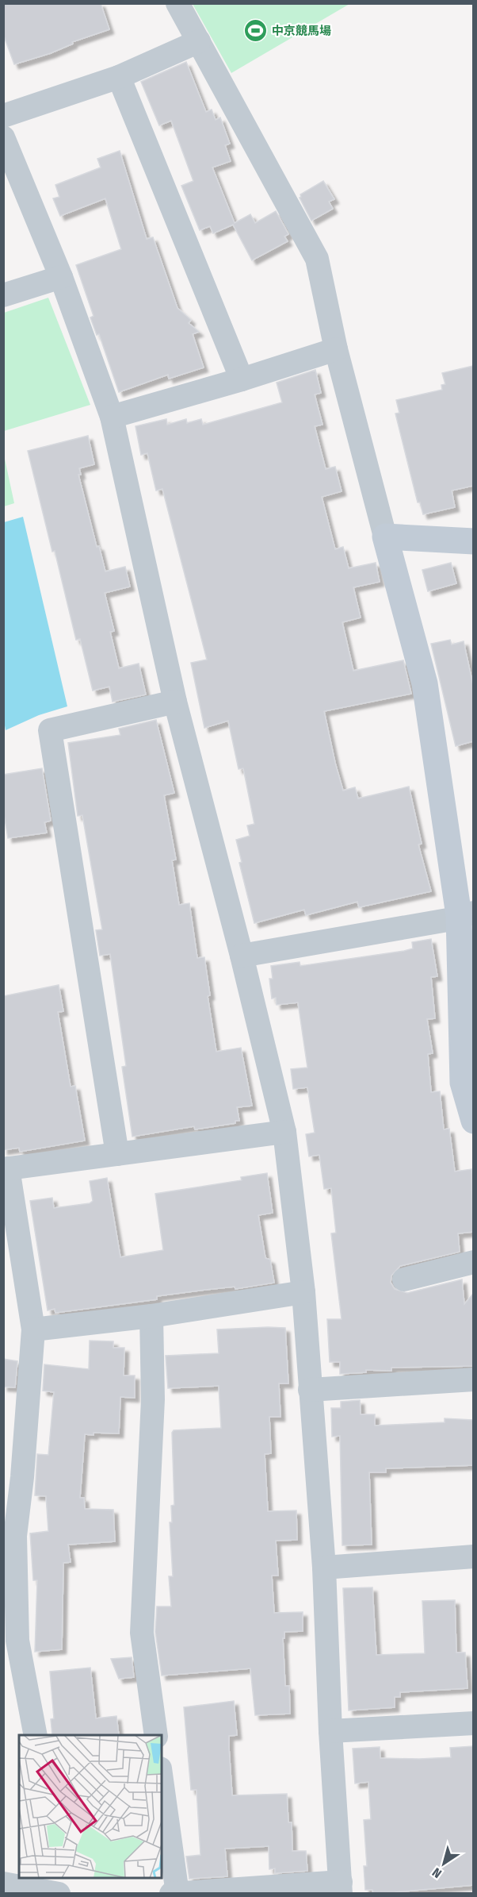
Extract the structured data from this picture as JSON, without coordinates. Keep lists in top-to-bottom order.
{
  "places": {
    "sports": ["中京競馬場"]
  },
  "north": "bottom left"
}
